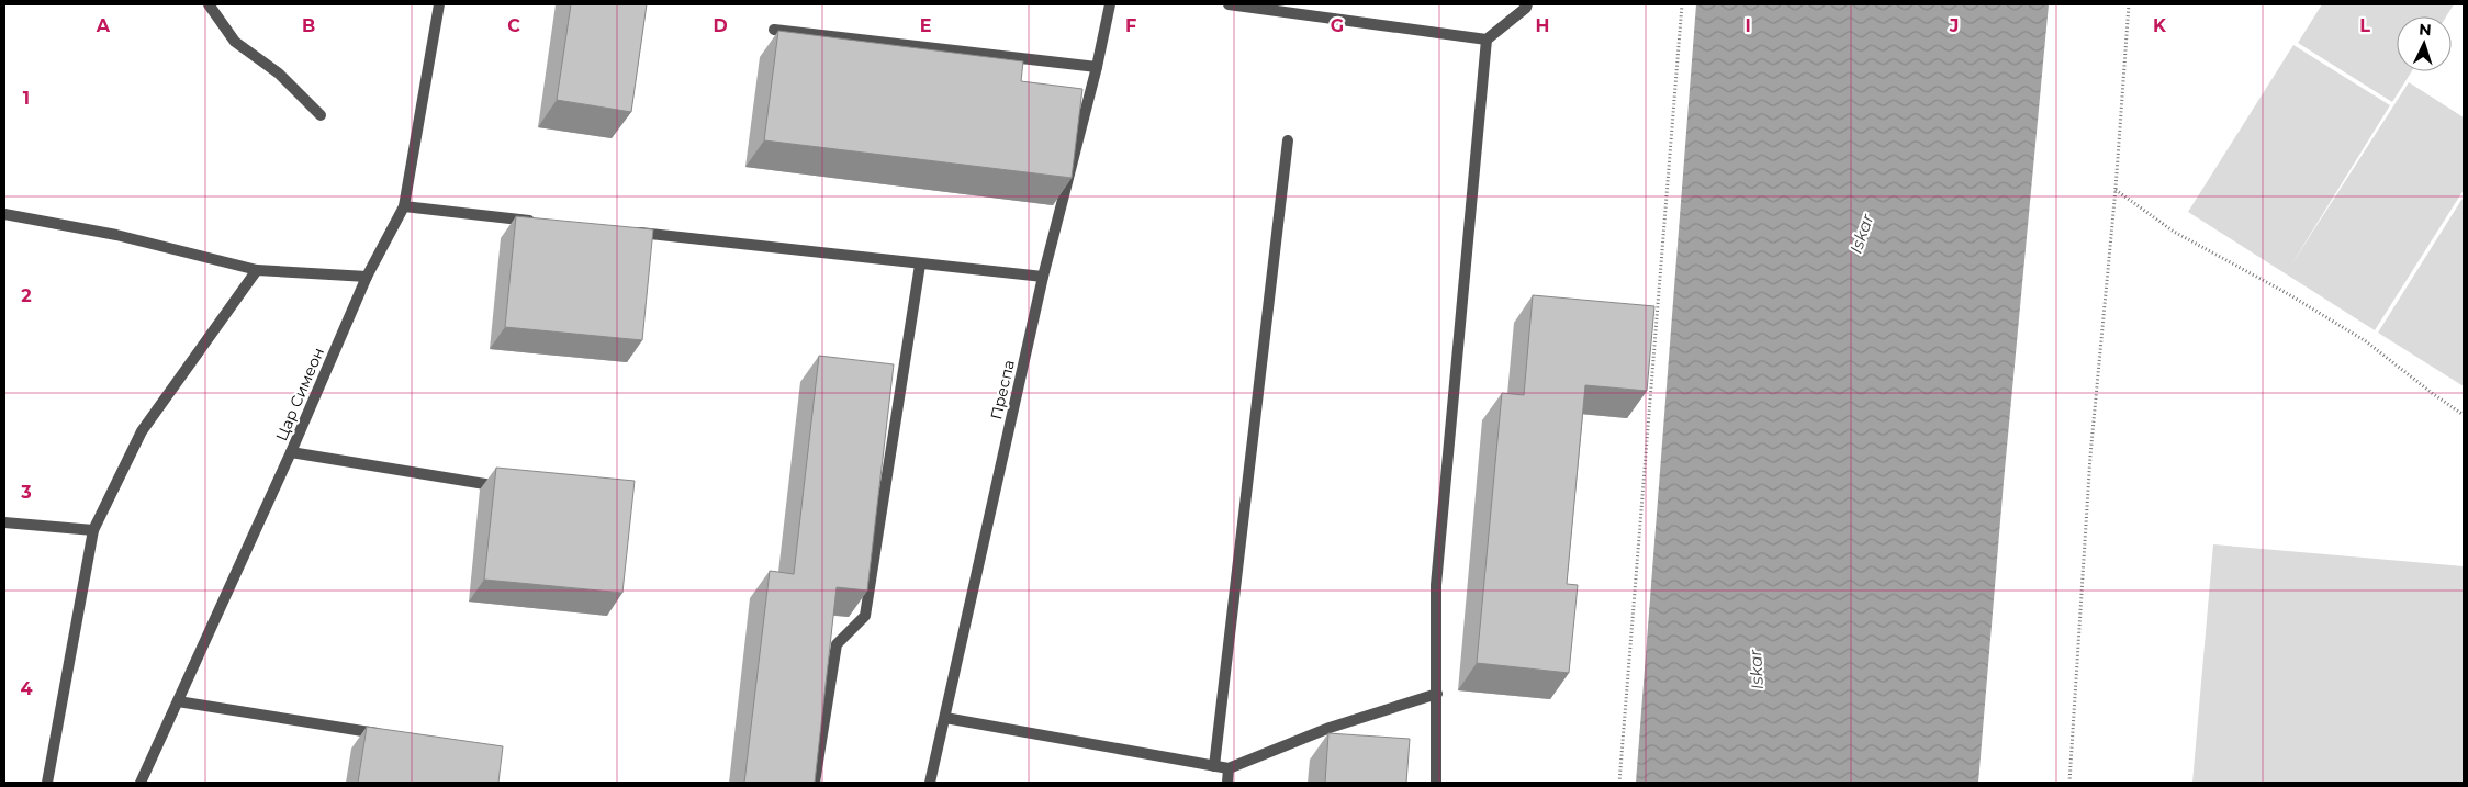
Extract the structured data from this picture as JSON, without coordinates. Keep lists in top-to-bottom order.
{
  "streets": {
    "street": ["Преспа", "Цар Симеон"]
  },
  "water": ["Iskar"],
  "north": "top",
  "grid": {
    "columns": [
      "A",
      "B",
      "C",
      "D",
      "E",
      "F",
      "G",
      "H",
      "I",
      "J",
      "K",
      "L"
    ],
    "rows": [
      "1",
      "2",
      "3",
      "4"
    ]
  }
}
